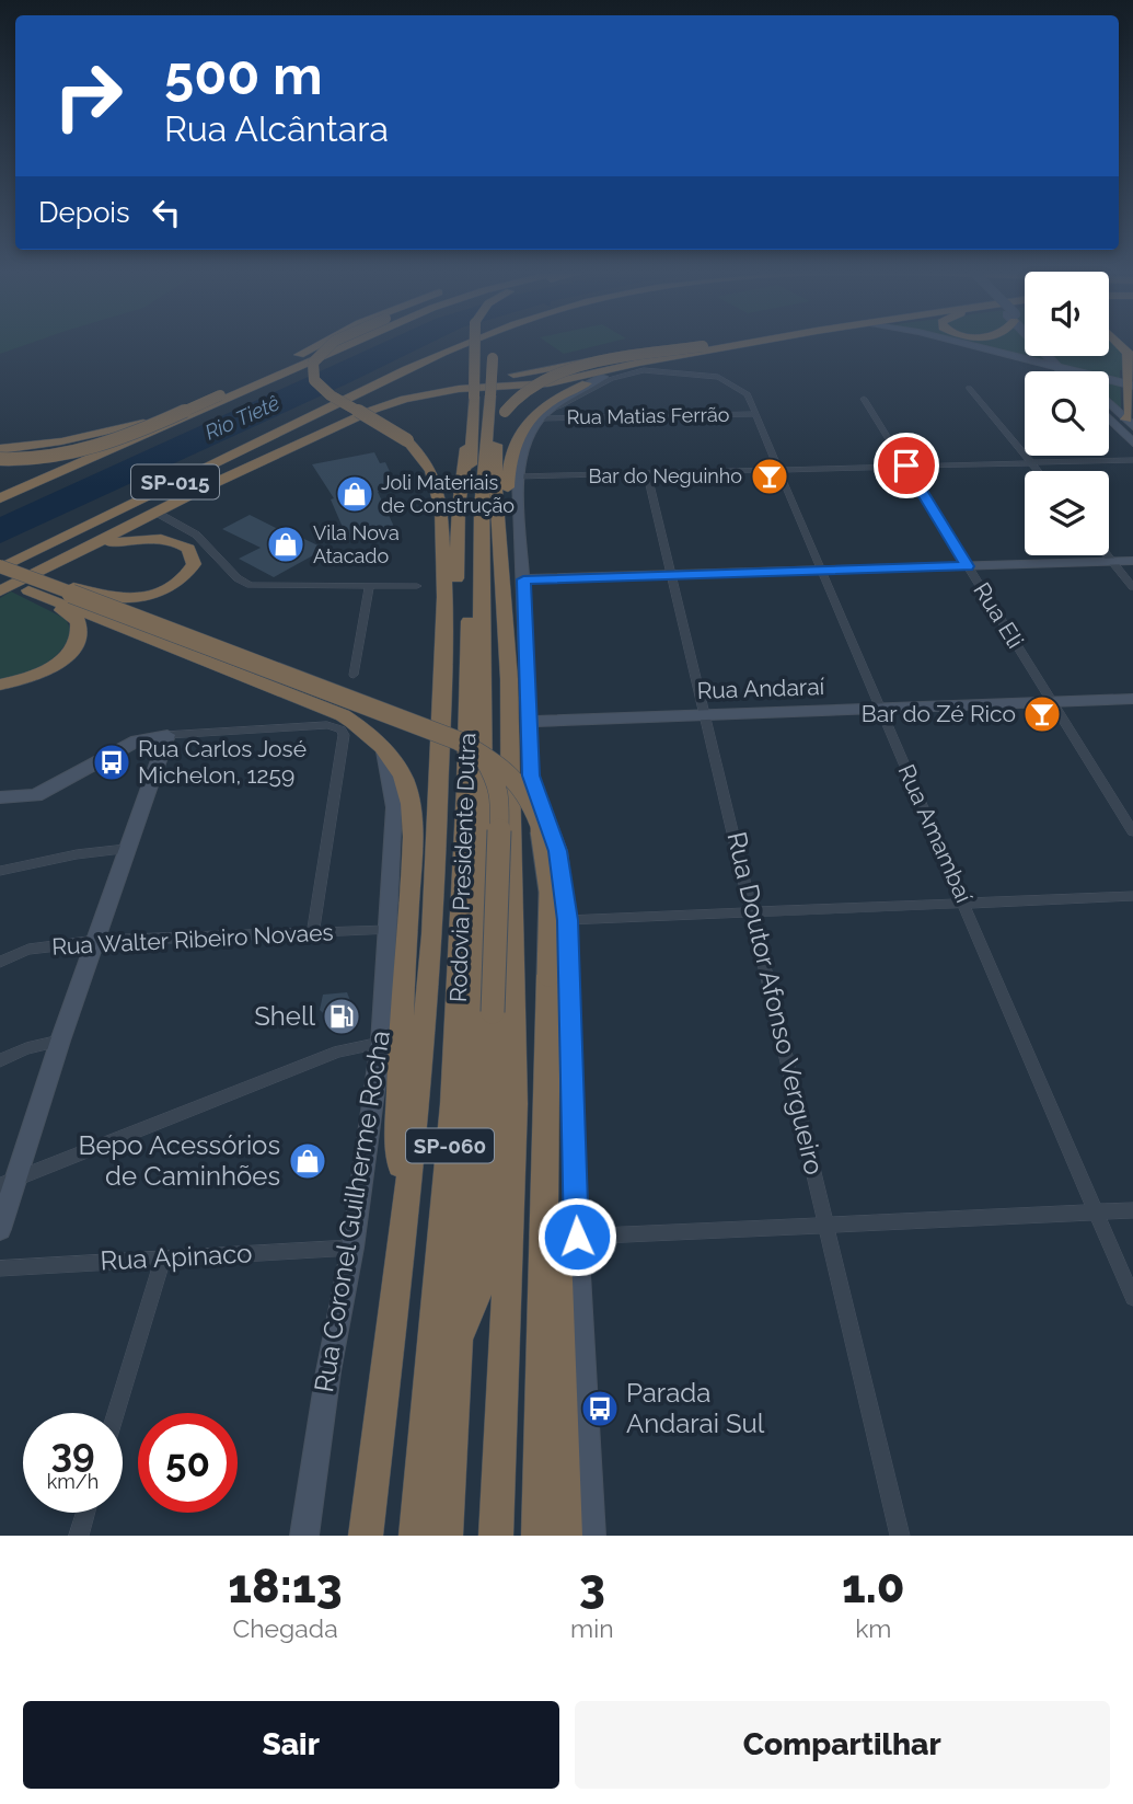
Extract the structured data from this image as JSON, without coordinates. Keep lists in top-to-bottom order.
{
  "streets": {
    "highway": ["SP-015", "Rodovia Presidente Dutra", "SP-060"],
    "main road": ["Rua Andaraí", "Rua Amambaí", "Rua Coronel Guilherme Rocha"],
    "street": [
      "Rua Matias Ferrão",
      "Rua Eli",
      "Rua Walter Ribeiro Novaes",
      "Rua Doutor Afonso Vergueiro",
      "Rua Apinaco"
    ]
  },
  "crossings": [
    ["Rua Matias Ferrão", "Rua Amambaí"],
    ["Rua Eli", "Rua Andaraí"],
    ["Rua Andaraí", "Rua Amambaí"],
    ["Rua Andaraí", "Rua Doutor Afonso Vergueiro"],
    ["Rua Walter Ribeiro Novaes", "Rua Coronel Guilherme Rocha"],
    ["Rua Coronel Guilherme Rocha", "Rua Apinaco"]
  ],
  "water": ["Rio Tietê"],
  "places": {
    "bar": ["Bar do Neguinho", "Bar do Zé Rico"],
    "shop": ["Joli Materiais de Construção", "Vila Nova Atacado", "Bepo Acessórios de Caminhões"],
    "bus stop": ["Rua Carlos José Michelon, 1259", "Parada Andarai Sul"],
    "fuel station": ["Shell"]
  },
  "page": {
    "turn": ["500 m", "Rua Alcântara"],
    "then": "Depois",
    "speed": "39 km/h",
    "limit": "50",
    "eta": [
      "18:13",
      "Chegada",
      "3",
      "min",
      "1.0",
      "km"
    ],
    "buttons": ["Sair", "Compartilhar"]
  }
}
